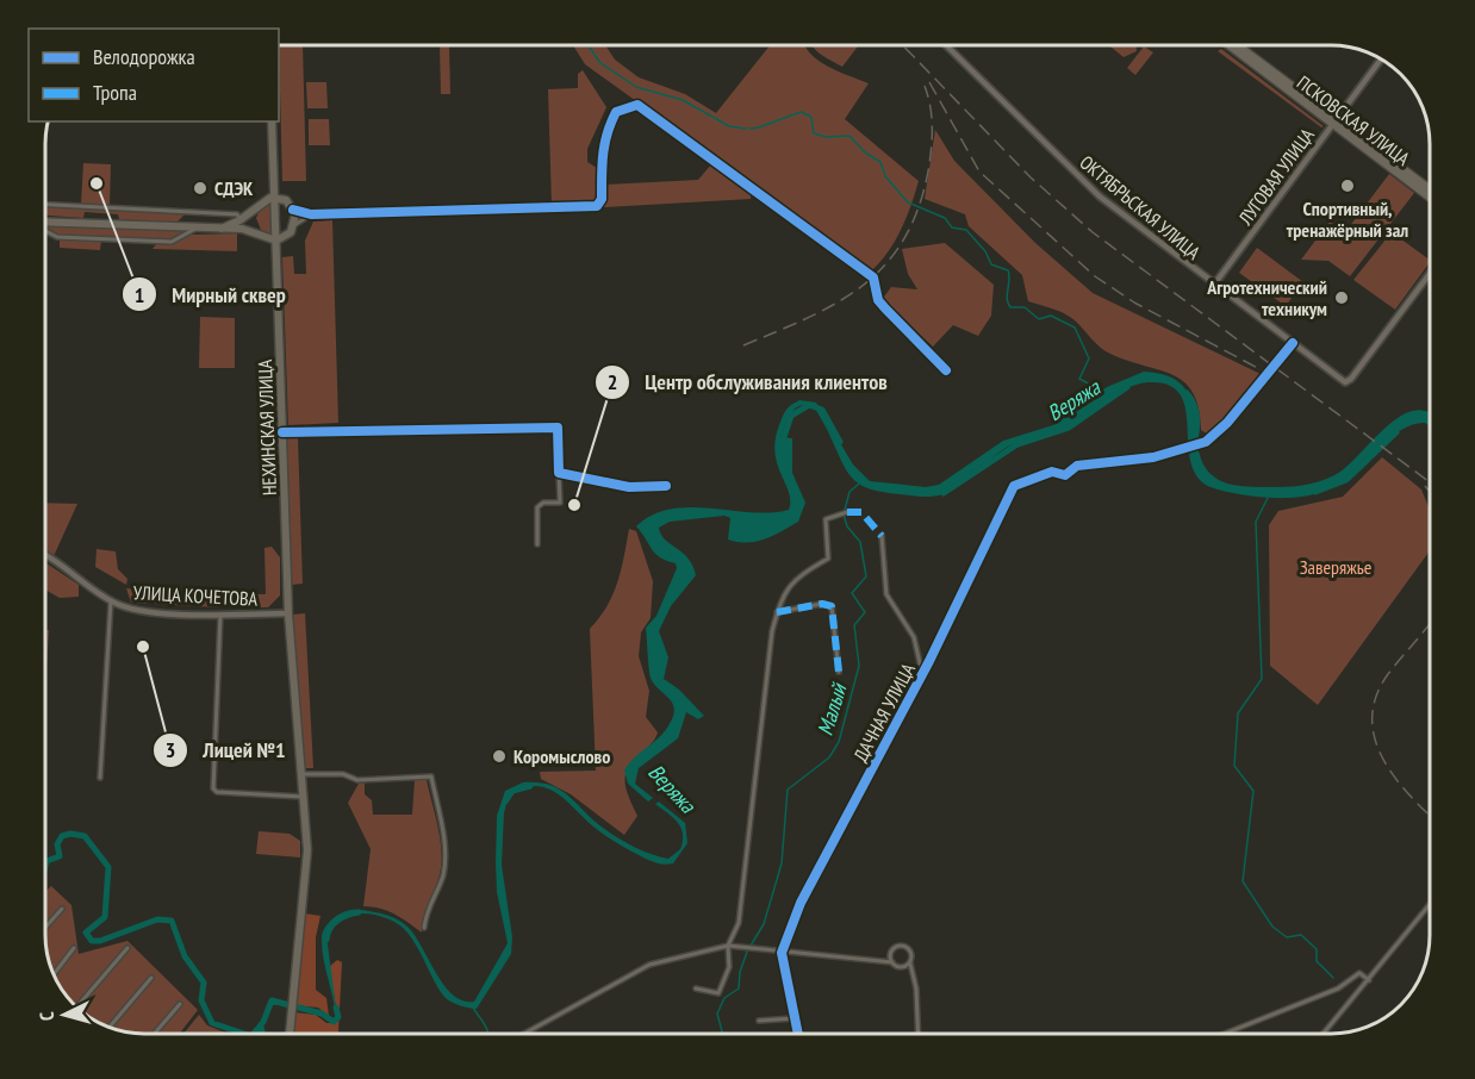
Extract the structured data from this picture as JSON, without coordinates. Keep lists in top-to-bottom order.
{
  "streets": {
    "main road": [
      "ПСКОВСКАЯ УЛИЦА",
      "ЛУГОВАЯ УЛИЦА",
      "ОКТЯБРЬСКАЯ УЛИЦА",
      "НЕХИНСКАЯ УЛИЦА",
      "УЛИЦА КОЧЕТОВА"
    ],
    "street": ["ДАЧНАЯ УЛИЦА"]
  },
  "crossings": [
    ["ПСКОВСКАЯ УЛИЦА", "ЛУГОВАЯ УЛИЦА"],
    ["ЛУГОВАЯ УЛИЦА", "ОКТЯБРЬСКАЯ УЛИЦА"],
    ["ОКТЯБРЬСКАЯ УЛИЦА", "ДАЧНАЯ УЛИЦА"],
    ["НЕХИНСКАЯ УЛИЦА", "УЛИЦА КОЧЕТОВА"]
  ],
  "water": ["Веряжа", "Малый"],
  "parks": ["Заверяжье"],
  "places": [
    "Мирный сквер",
    "Спортивный, тренажёрный зал",
    "СДЭК",
    "Агротехнический техникум",
    "Центр обслуживания клиентов",
    "Лицей №1",
    "Коромыслово"
  ],
  "legend": ["Велодорожка", "Тропа"],
  "north": "left"
}
